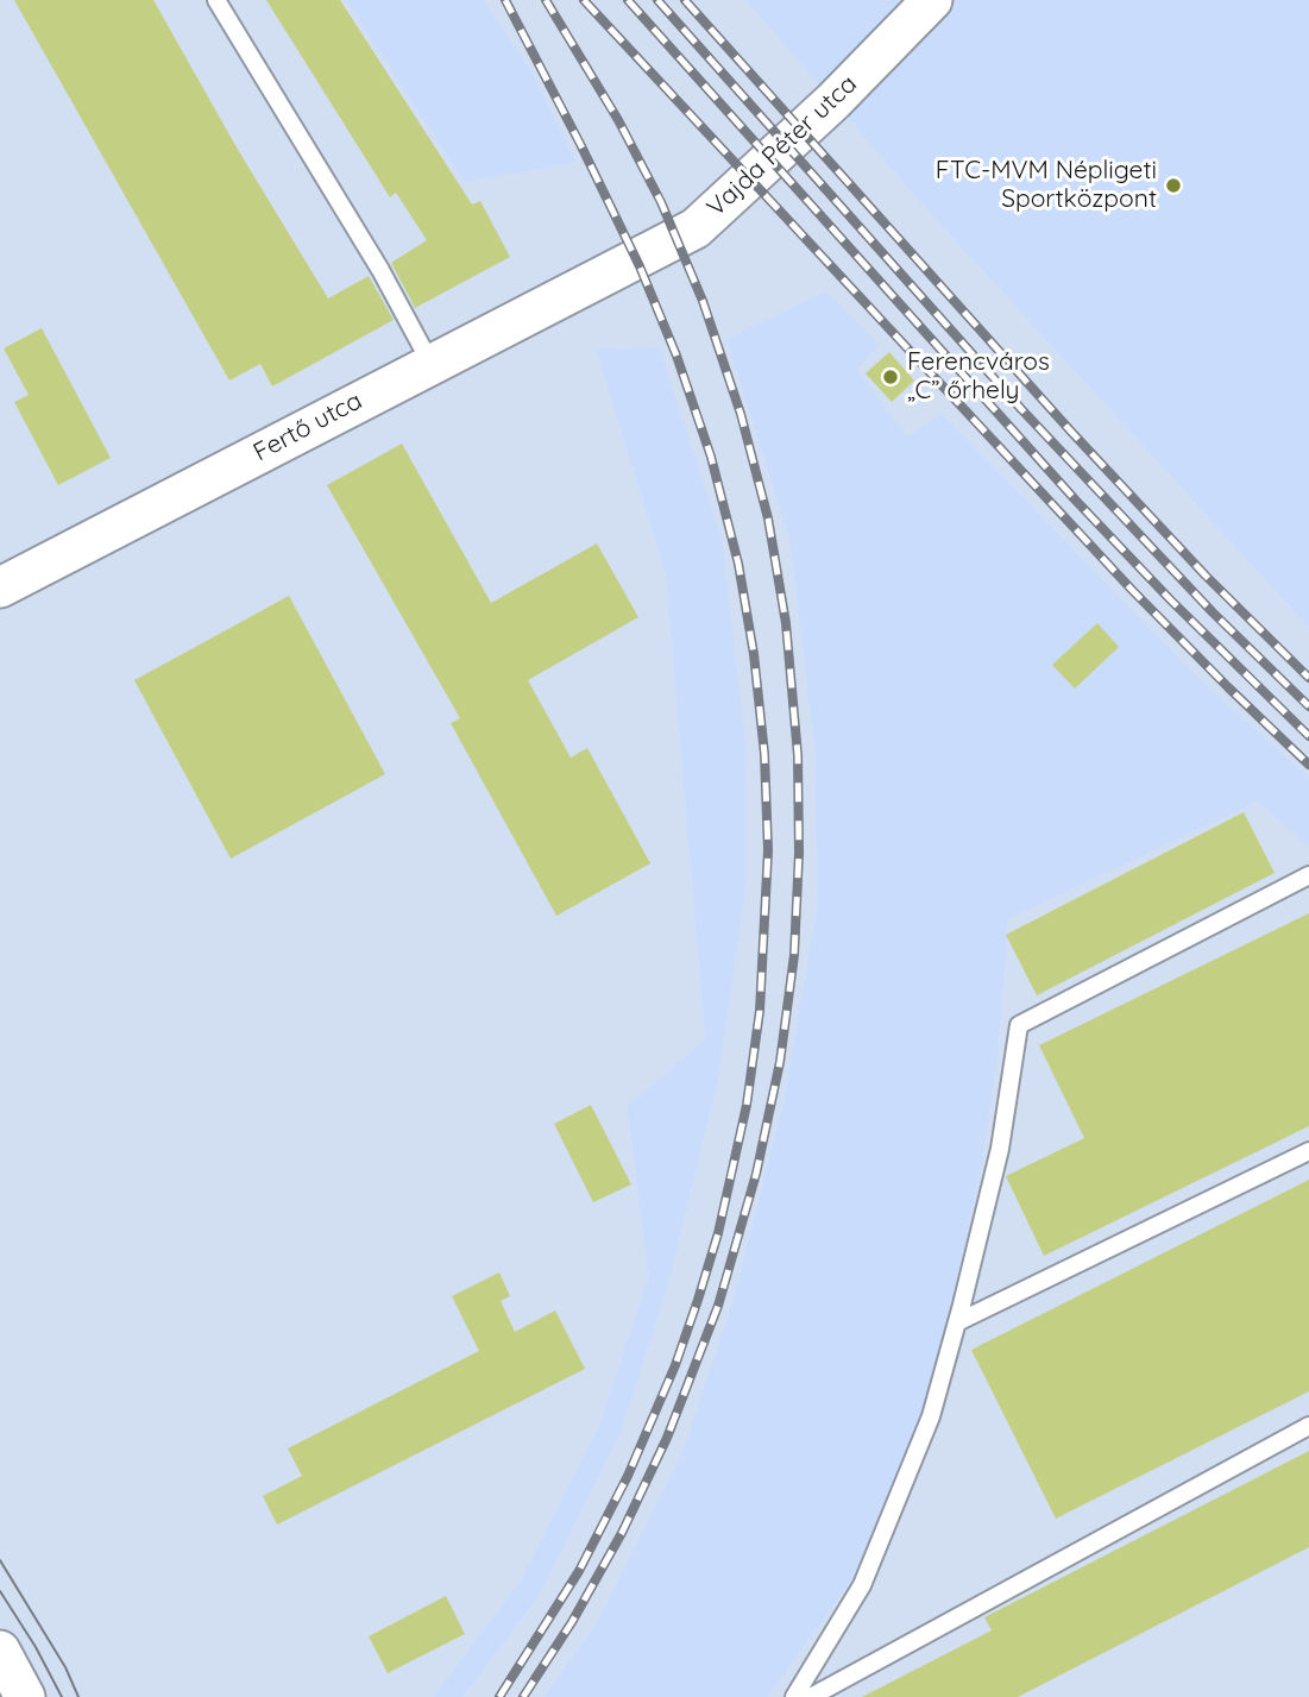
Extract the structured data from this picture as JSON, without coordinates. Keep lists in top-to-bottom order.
{
  "streets": {
    "street": ["Vajda Péter utca", "Fertő utca"]
  },
  "crossings": [
    ["Vajda Péter utca", "Fertő utca"]
  ],
  "places": ["FTC-MVM Népligeti Sportközpont", "Ferencváros „C” őrhely"]
}
